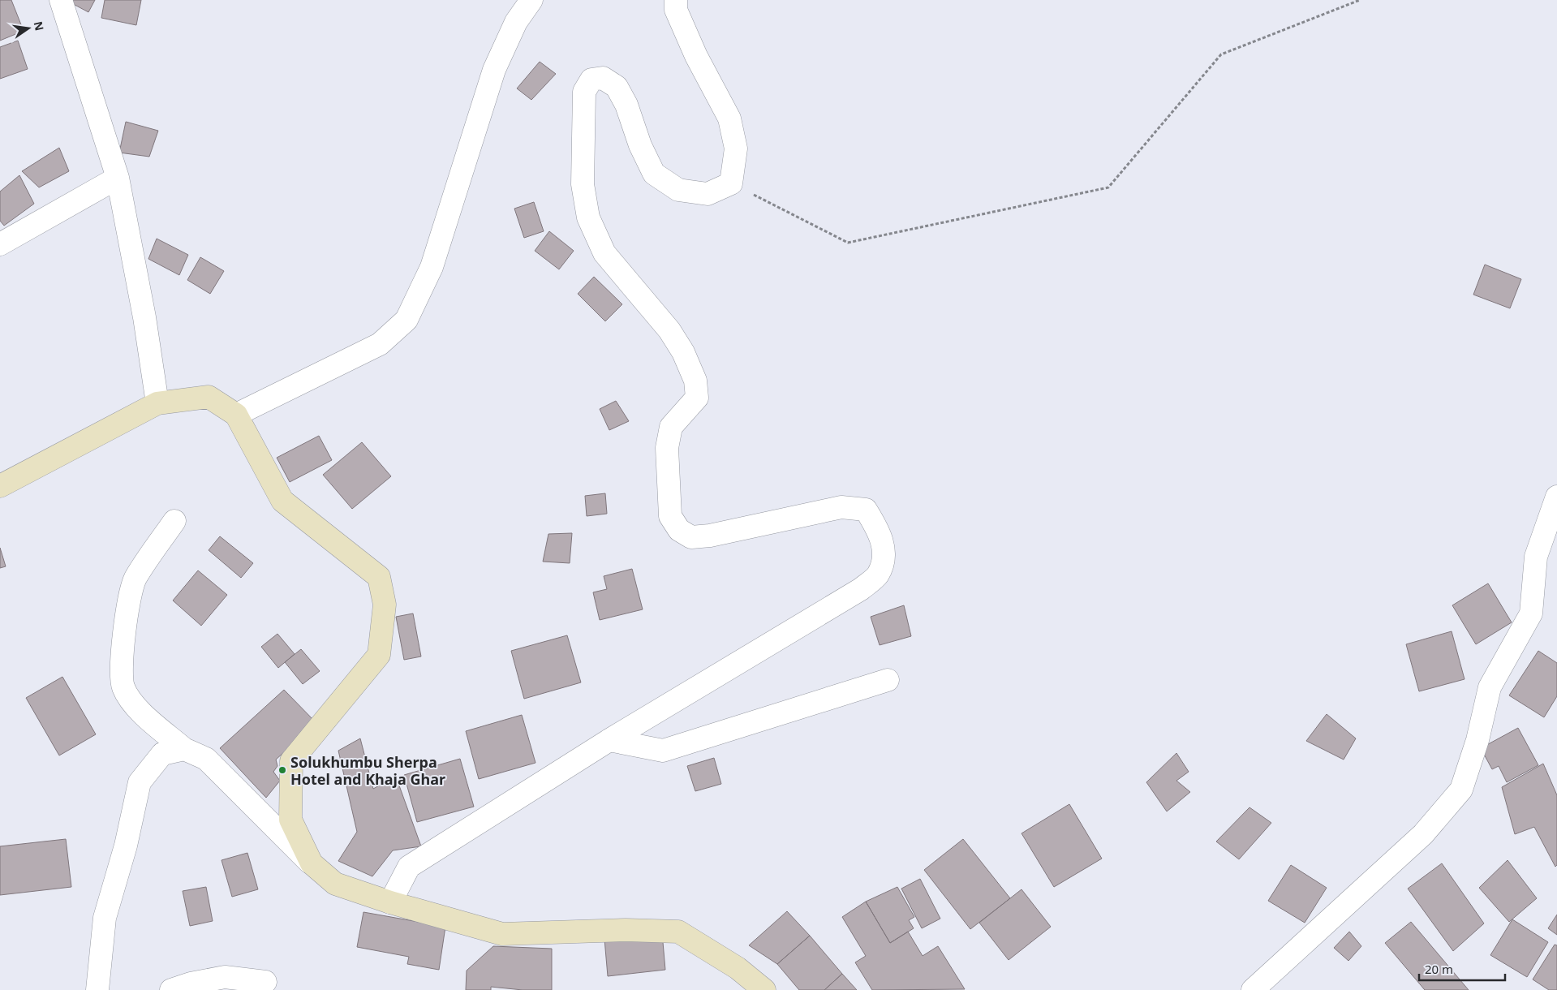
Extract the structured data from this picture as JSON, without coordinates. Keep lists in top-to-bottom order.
{
  "places": ["Solukhumbu Sherpa Hotel and Khaja Ghar"],
  "scale_bar": "20 m",
  "north": "right"
}
